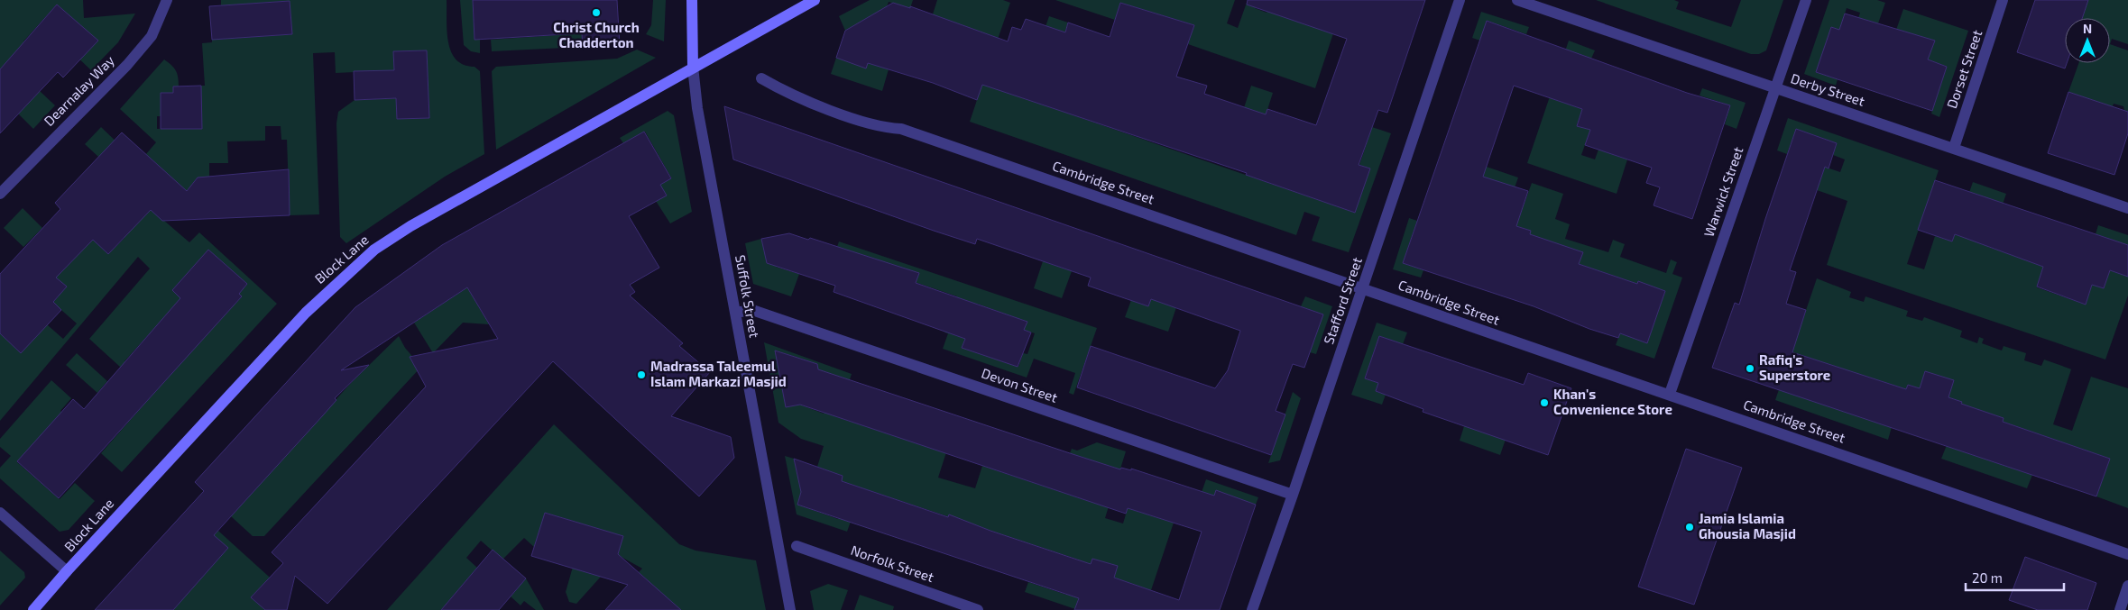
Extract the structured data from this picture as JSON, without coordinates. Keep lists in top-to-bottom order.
{
  "streets": {
    "main road": ["Block Lane"],
    "street": [
      "Dorset Street",
      "Derby Street",
      "Dearnalay Way",
      "Cambridge Street",
      "Warwick Street",
      "Suffolk Street",
      "Stafford Street",
      "Devon Street",
      "Norfolk Street"
    ]
  },
  "crossings": [
    ["Dorset Street", "Derby Street"],
    ["Derby Street", "Warwick Street"],
    ["Cambridge Street", "Warwick Street"],
    ["Cambridge Street", "Stafford Street"],
    ["Block Lane", "Suffolk Street"],
    ["Suffolk Street", "Devon Street"],
    ["Stafford Street", "Devon Street"]
  ],
  "places": [
    "Christ Church Chadderton",
    "Rafiq's Superstore",
    "Madrassa Taleemul Islam Markazi Masjid",
    "Khan's Convenience Store",
    "Jamia Islamia Ghousia Masjid"
  ],
  "scale_bar": "20 m",
  "north": "top"
}
